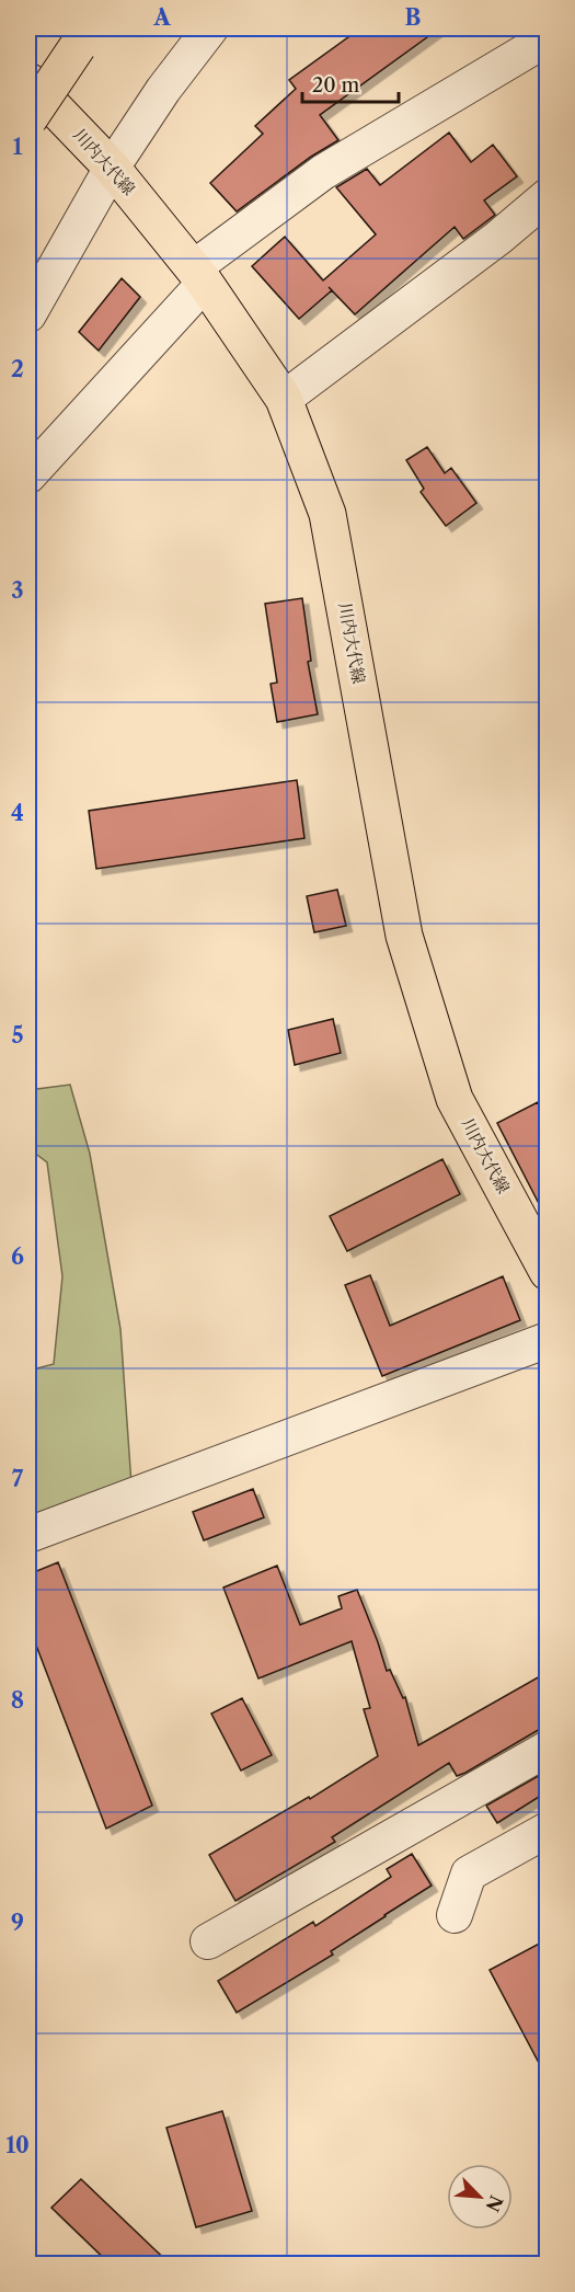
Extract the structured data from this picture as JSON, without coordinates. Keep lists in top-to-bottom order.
{
  "streets": {
    "main road": ["川内大代線"]
  },
  "scale_bar": "20 m",
  "north": "bottom right",
  "grid": {
    "columns": ["A", "B"],
    "rows": [
      "1",
      "2",
      "3",
      "4",
      "5",
      "6",
      "7",
      "8",
      "9",
      "10"
    ]
  }
}
